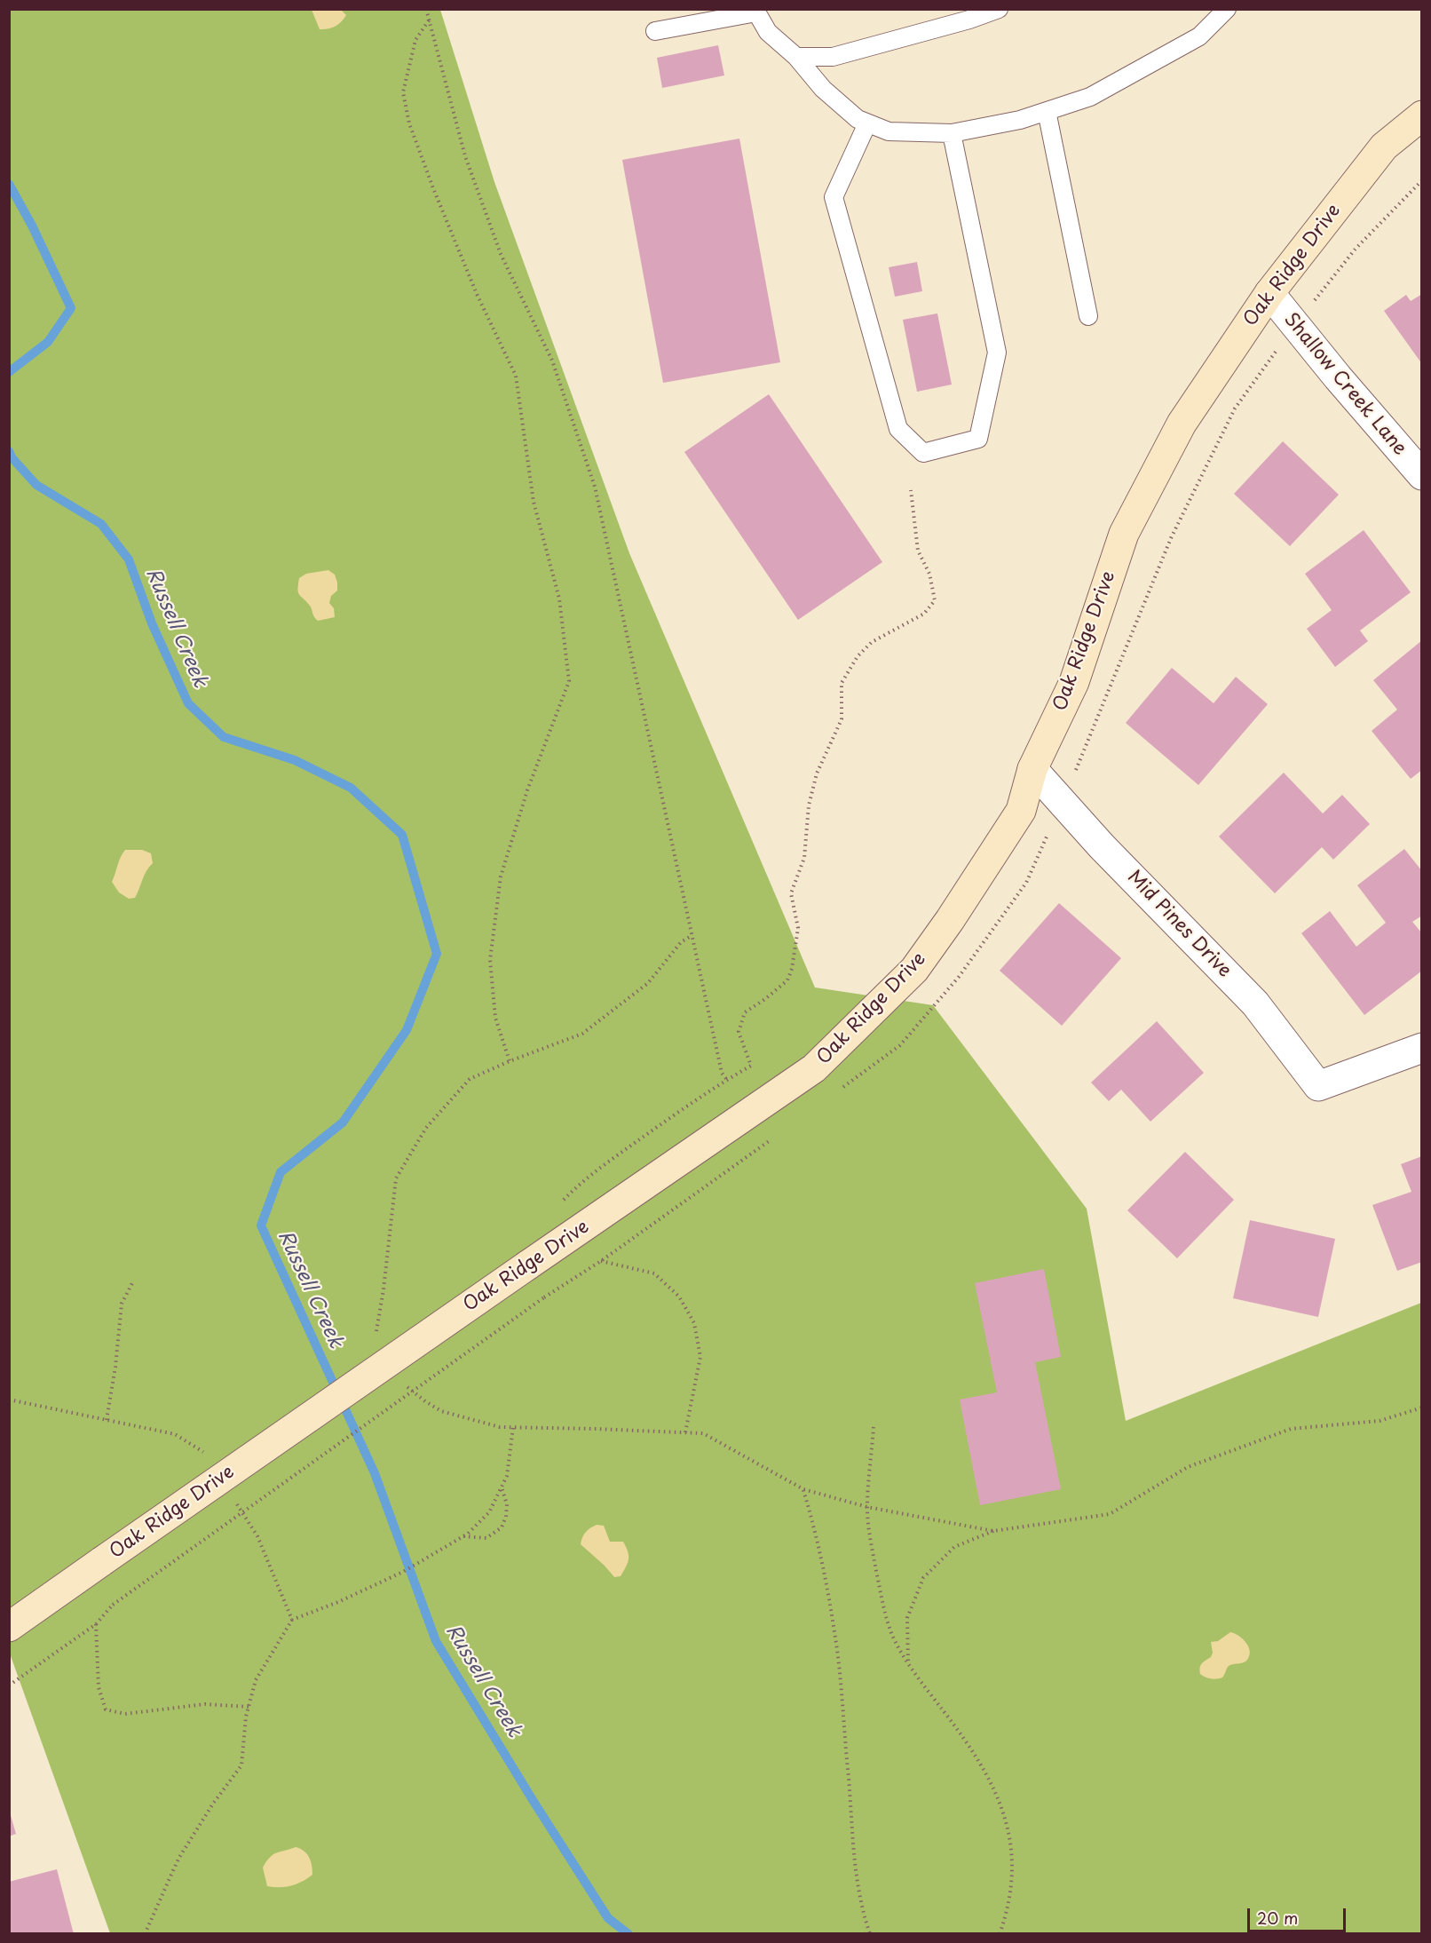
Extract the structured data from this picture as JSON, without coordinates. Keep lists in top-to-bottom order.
{
  "streets": {
    "street": ["Oak Ridge Drive", "Shallow Creek Lane", "Mid Pines Drive"]
  },
  "crossings": [
    ["Oak Ridge Drive", "Shallow Creek Lane"],
    ["Oak Ridge Drive", "Mid Pines Drive"]
  ],
  "water": ["Russell Creek"],
  "scale_bar": "20 m"
}
